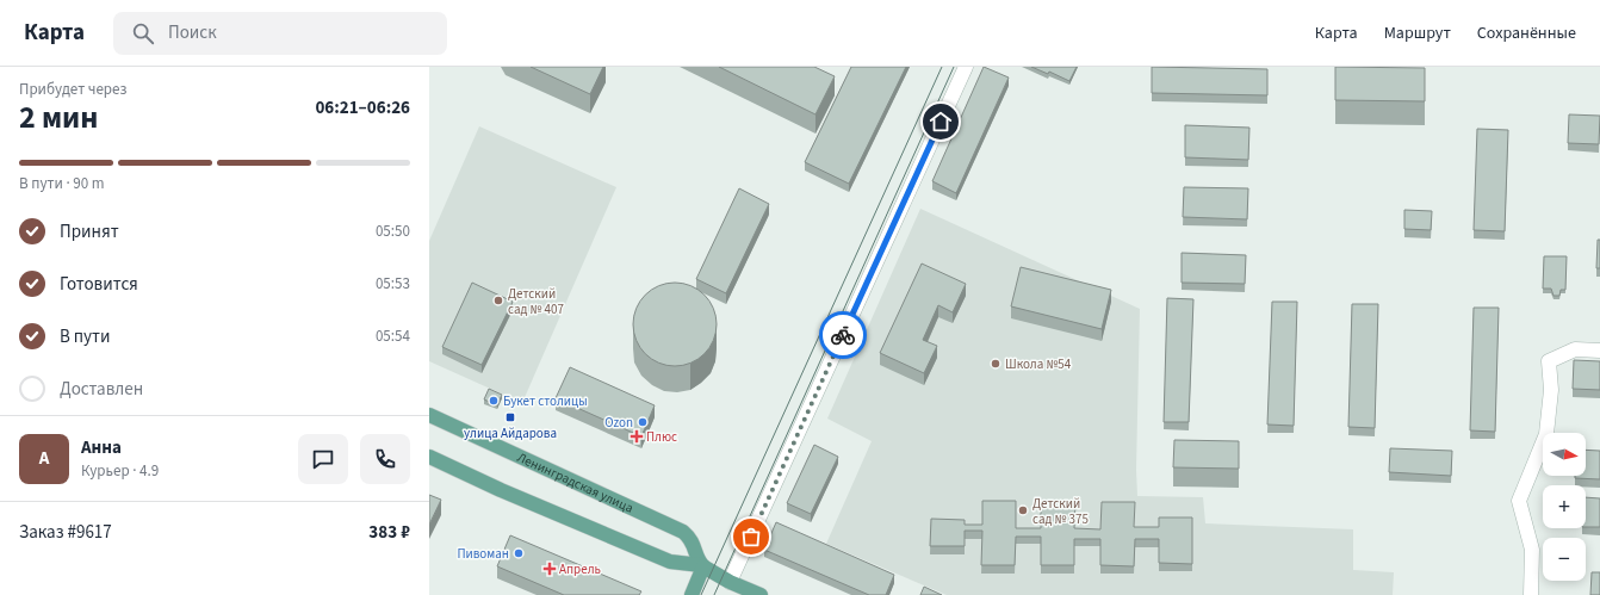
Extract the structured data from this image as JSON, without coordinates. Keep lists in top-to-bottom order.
{
  "streets": {
    "main road": ["Ленинградская улица"]
  },
  "places": {
    "other": [
      "Детский сад № 407",
      "Школа №54",
      "Букет столицы",
      "Ozon",
      "Детский сад № 375",
      "Пивоман"
    ],
    "transit": ["улица Айдарова"],
    "health": ["Плюс", "Апрель"]
  },
  "north": "right",
  "page": {
    "header": "Карта",
    "search": "Поиск",
    "nav": ["Карта", "Маршрут", "Сохранённые"],
    "heading": ["2 мин", "Прибудет через", "06:21–06:26"],
    "panel": [
      "Анна",
      "Курьер · 4.9",
      "Заказ #9617",
      "383 ₽"
    ],
    "bar": "В пути · 90 m",
    "list": [
      ["Принят", "05:50"],
      ["Готовится", "05:53"],
      ["В пути", "05:54"],
      "Доставлен"
    ],
    "map_buttons": ["+", "−"],
    "round": "А"
  }
}
